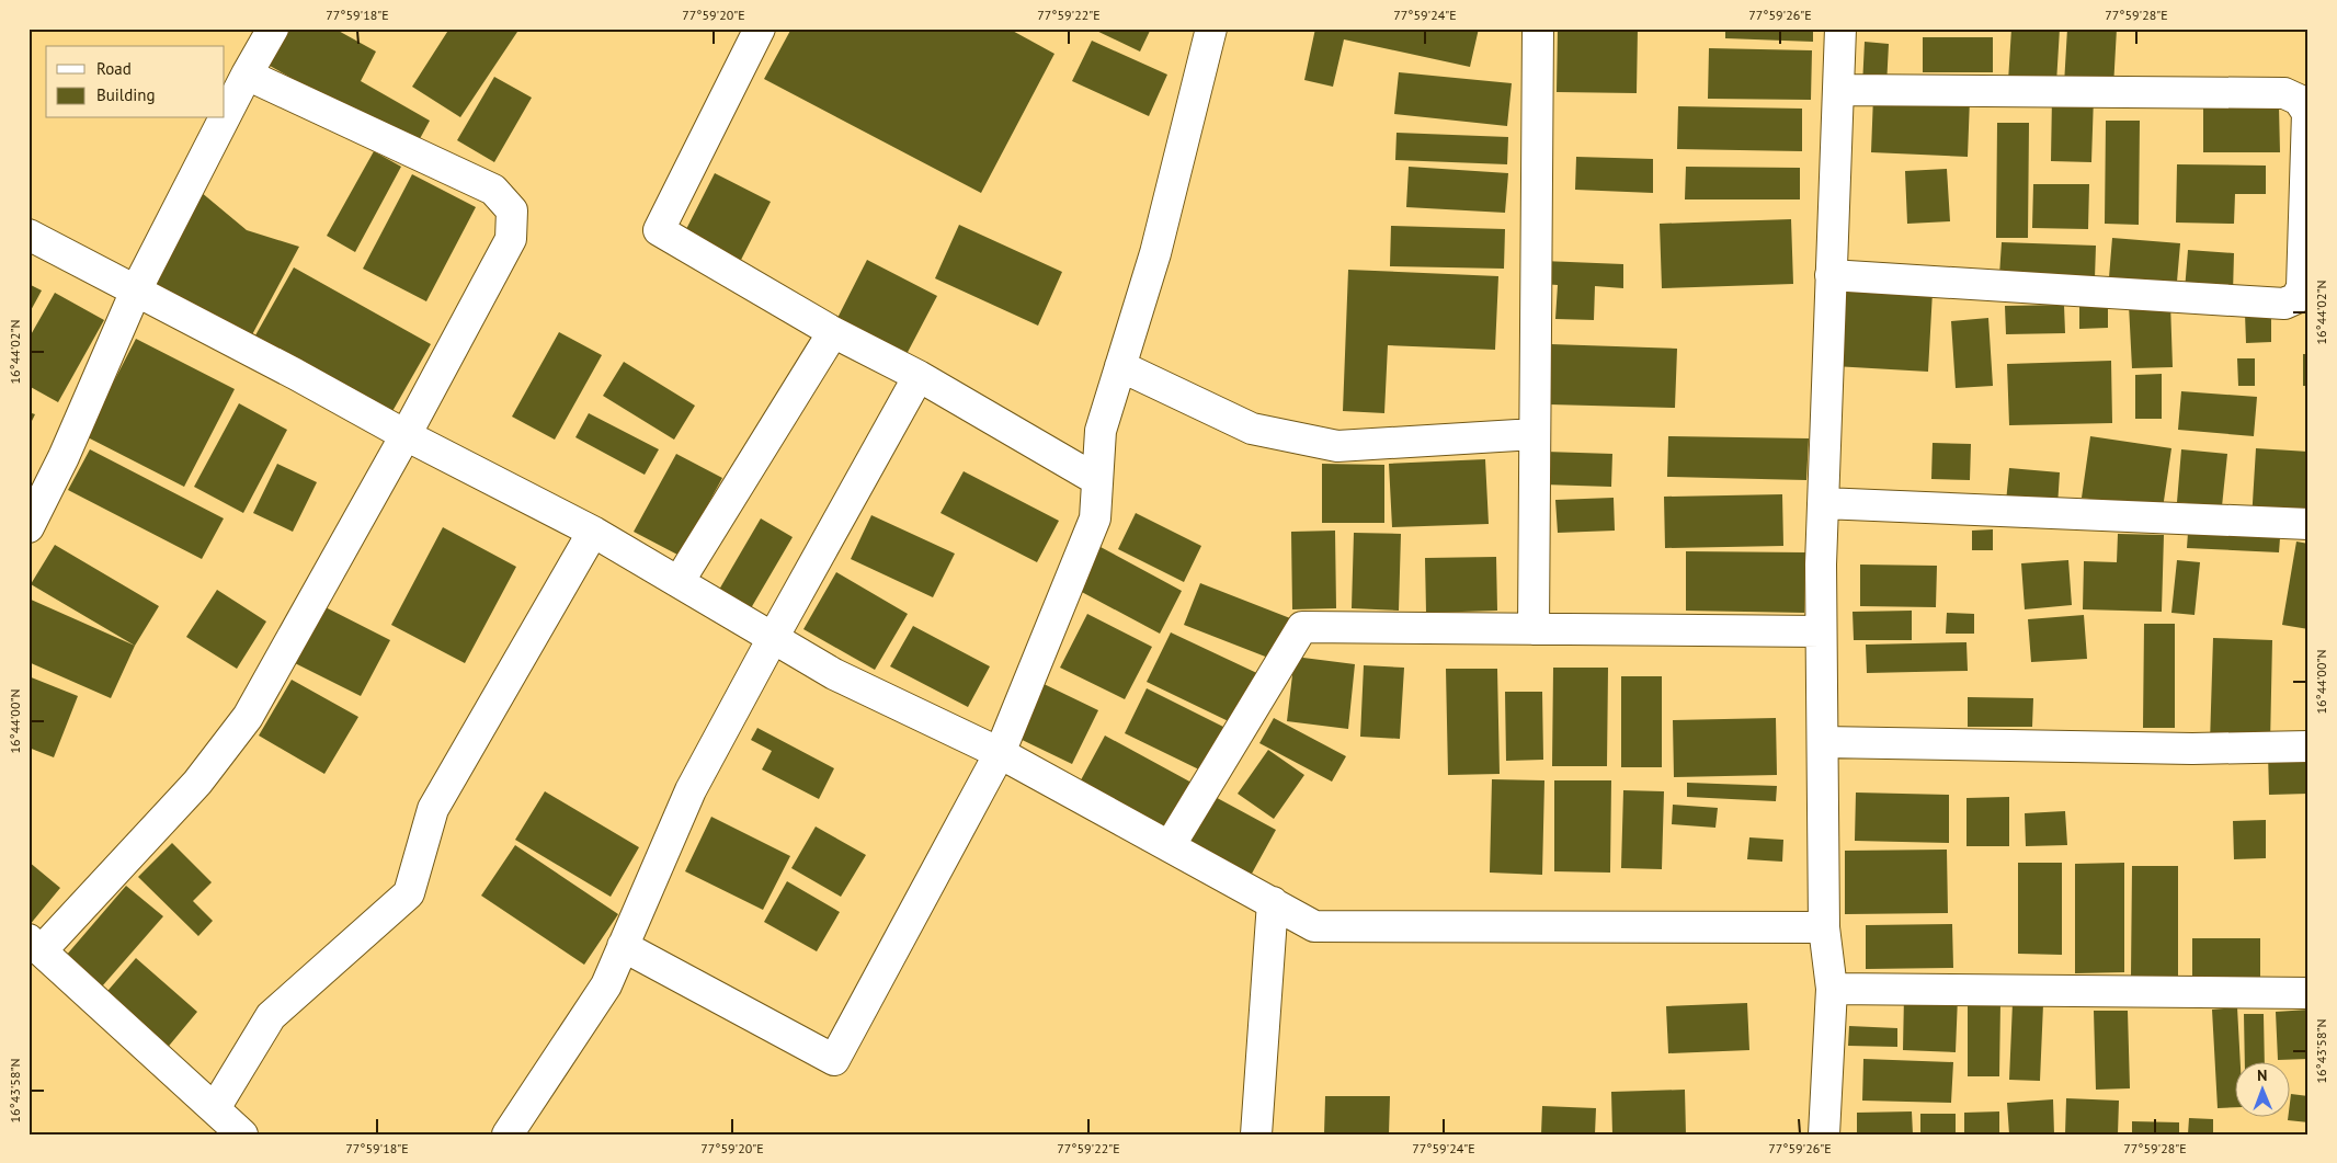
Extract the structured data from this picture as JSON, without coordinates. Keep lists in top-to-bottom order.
{
  "legend": ["Road", "Building"],
  "north": "top",
  "coordinates": [
    "77°59'18\"E",
    "77°59'20\"E",
    "77°59'22\"E",
    "77°59'24\"E",
    "77°59'26\"E",
    "77°59'28\"E",
    "16°44'02\"N",
    "16°44'00\"N",
    "16°43'58\"N"
  ]
}
